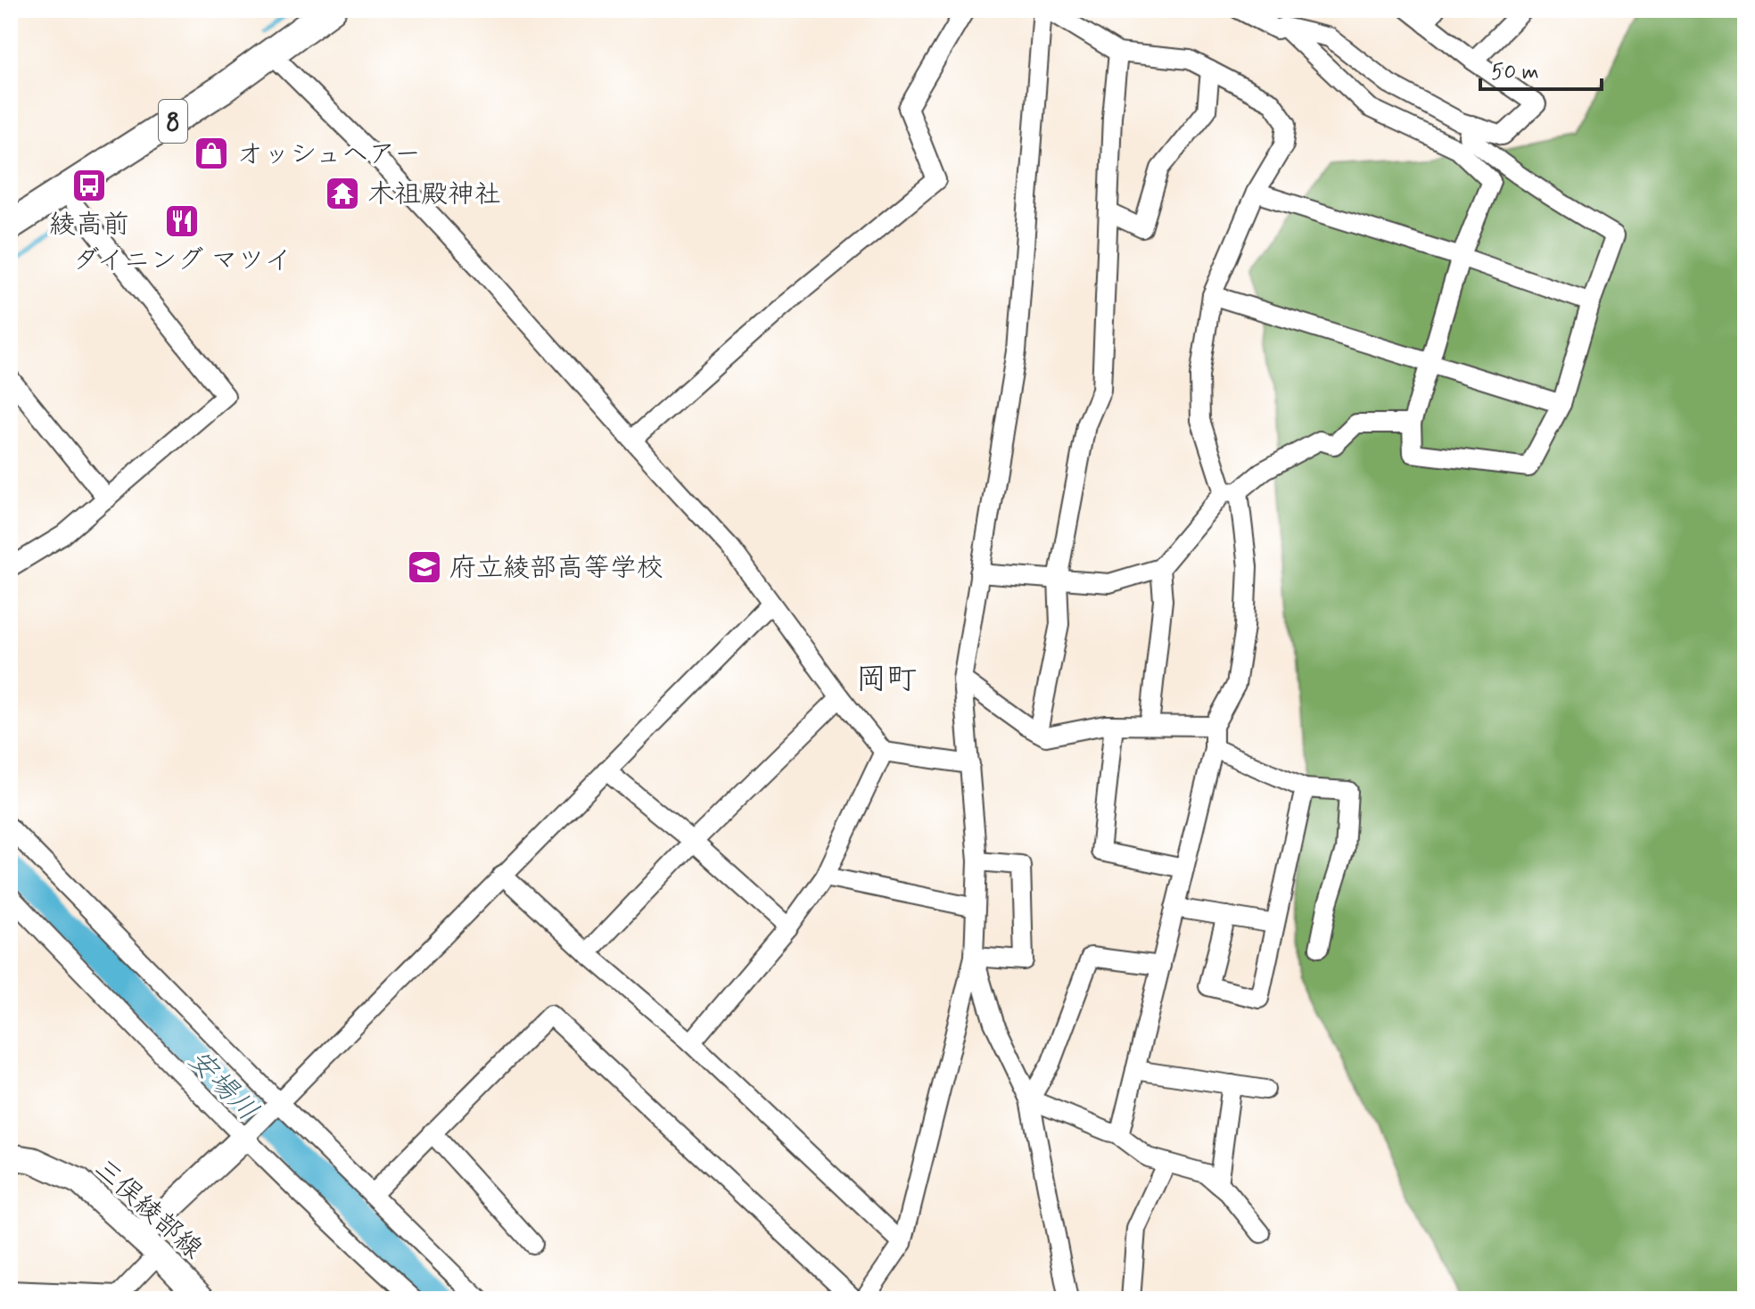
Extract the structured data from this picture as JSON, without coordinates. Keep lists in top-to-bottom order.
{
  "streets": {
    "main road": ["8", "三俣綾部線"]
  },
  "districts": ["岡町"],
  "water": ["安場川"],
  "places": {
    "shop": ["オッシュヘアー"],
    "bus stop": ["綾高前"],
    "temple": ["木祖殿神社"],
    "restaurant": ["ダイニング マツイ"],
    "school or university": ["府立綾部高等学校"]
  },
  "scale_bar": "50 m"
}
